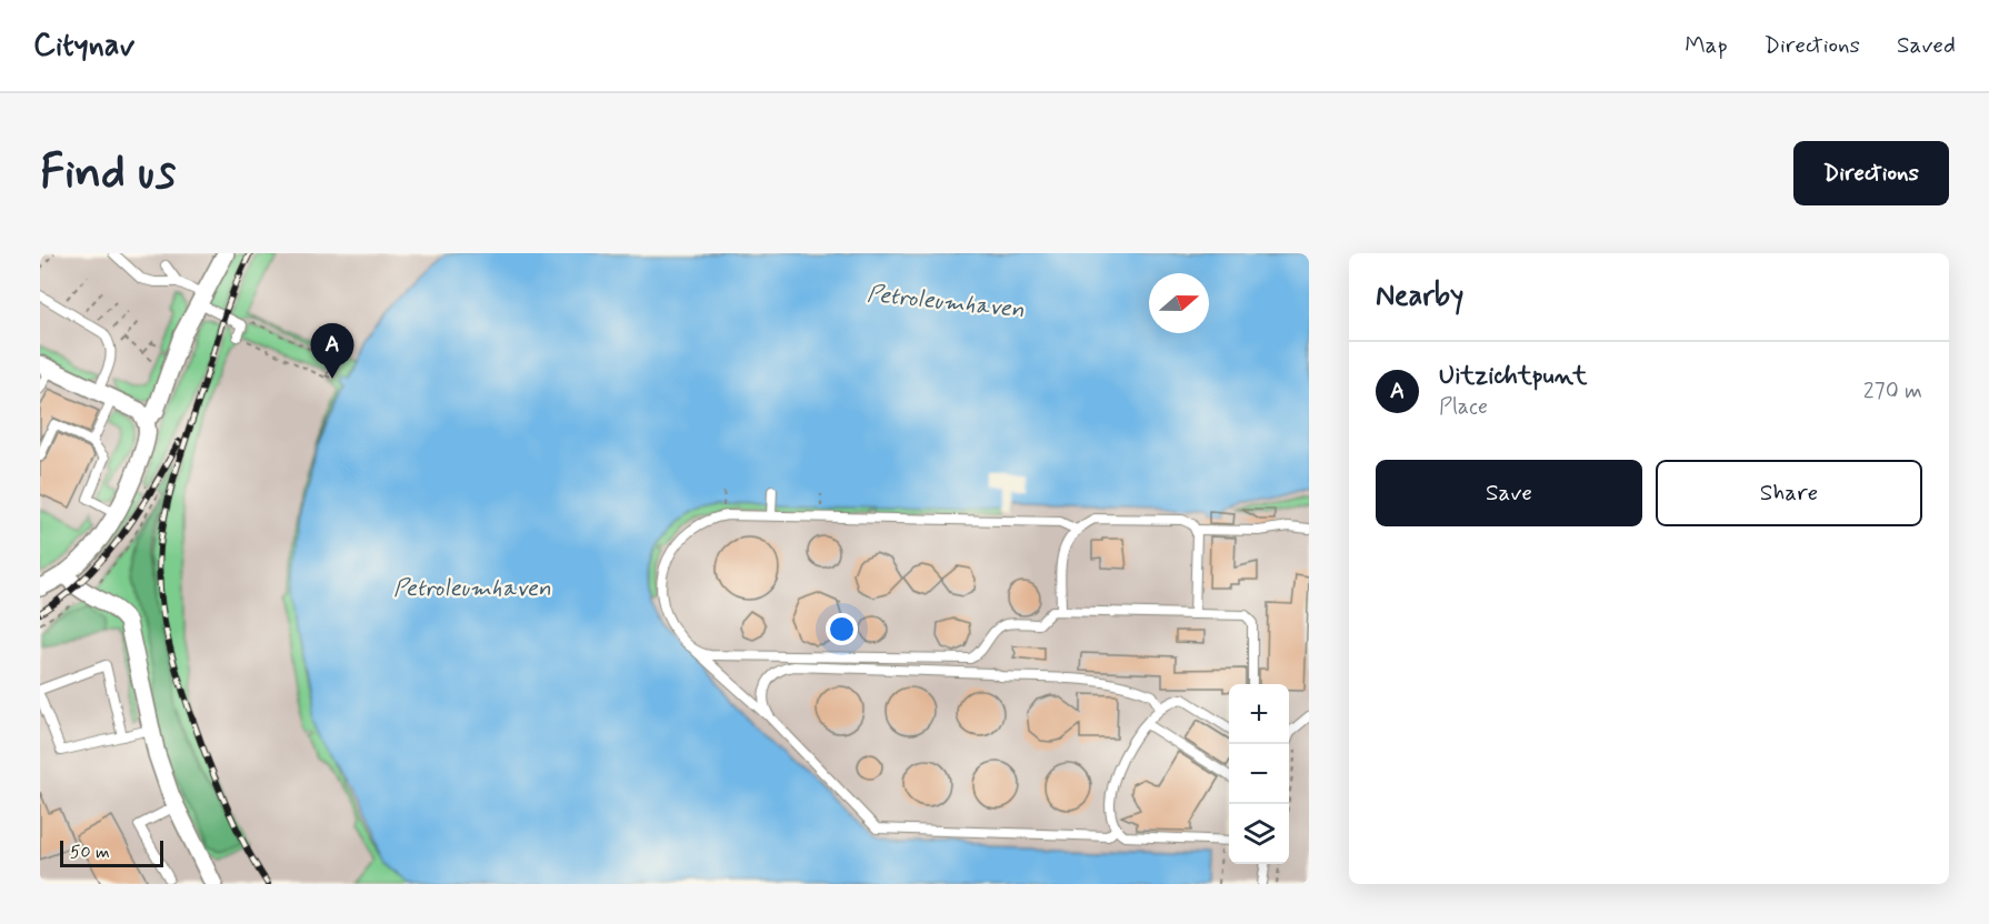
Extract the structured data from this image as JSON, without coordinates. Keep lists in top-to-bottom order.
{
  "water": ["Petroleumhaven"],
  "scale_bar": "50 m",
  "north": "right",
  "page": {
    "header": "Citynav",
    "nav": ["Map", "Directions", "Saved"],
    "buttons": [
      "Directions",
      ["Save", "Share"]
    ],
    "title": "Find us",
    "heading": "Nearby",
    "pins": "A",
    "list": [
      {
        "mark": "A",
        "name": "Uitzichtpunt",
        "note": "Place",
        "value": "270 m"
      }
    ],
    "map_buttons": ["+", "−"],
    "scale": "50 m"
  }
}
